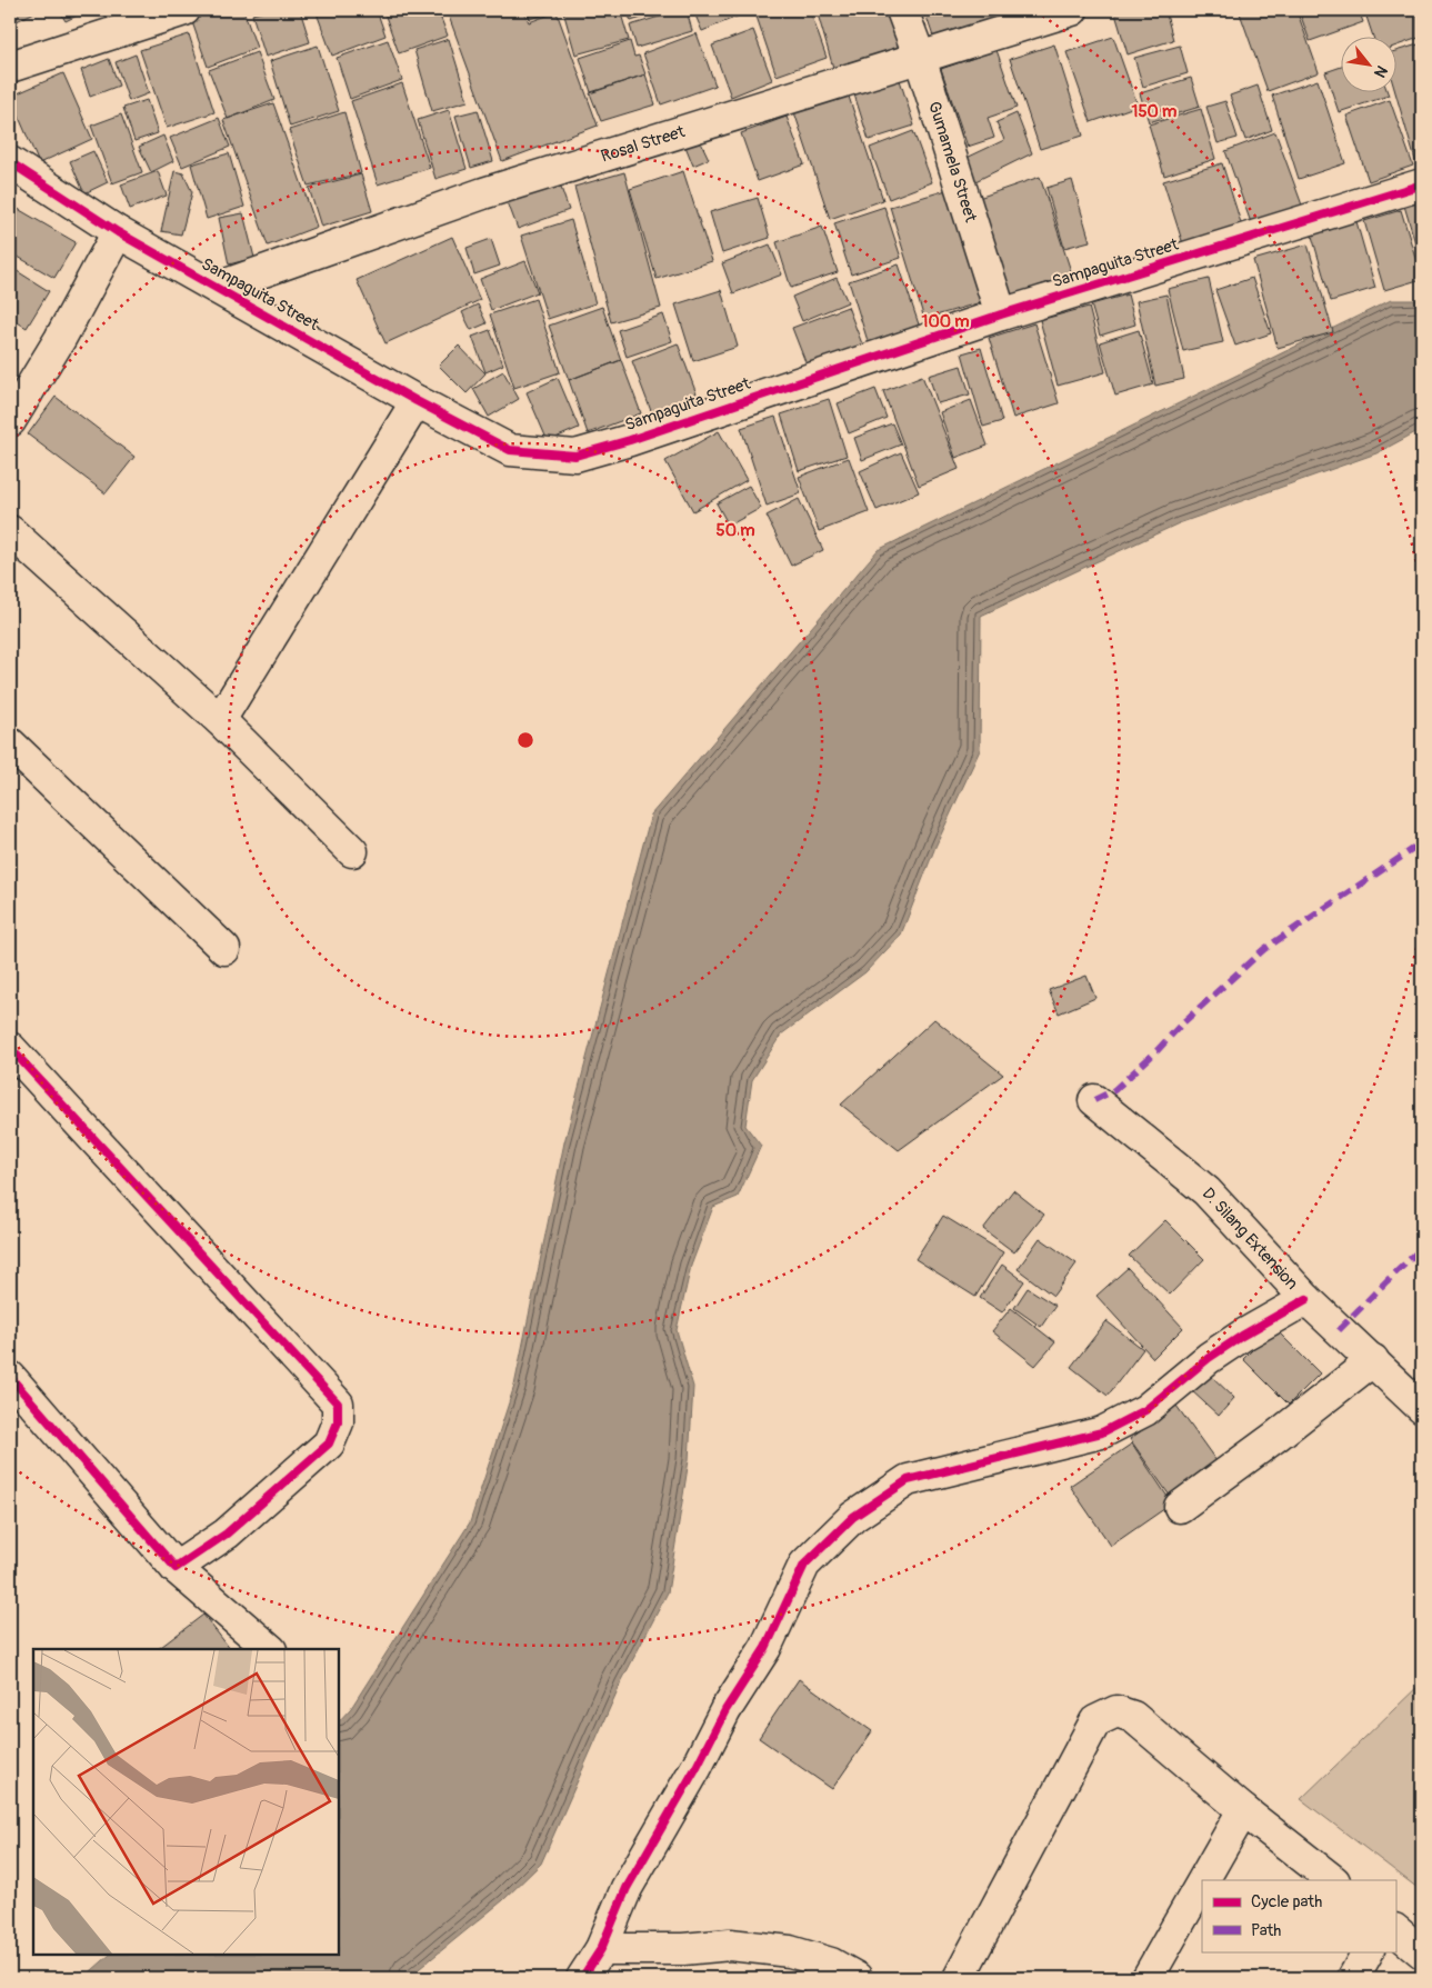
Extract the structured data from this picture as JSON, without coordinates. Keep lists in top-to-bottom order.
{
  "streets": {
    "street": [
      "Rosal Street",
      "Gumamela Street",
      "Sampaguita Street",
      "D. Silang Extension"
    ]
  },
  "crossings": [
    ["Rosal Street", "Gumamela Street"],
    ["Rosal Street", "Sampaguita Street"],
    ["Gumamela Street", "Sampaguita Street"]
  ],
  "legend": ["Cycle path", "Path"],
  "north": "bottom right",
  "rings": ["150 m", "100 m", "50 m"]
}
